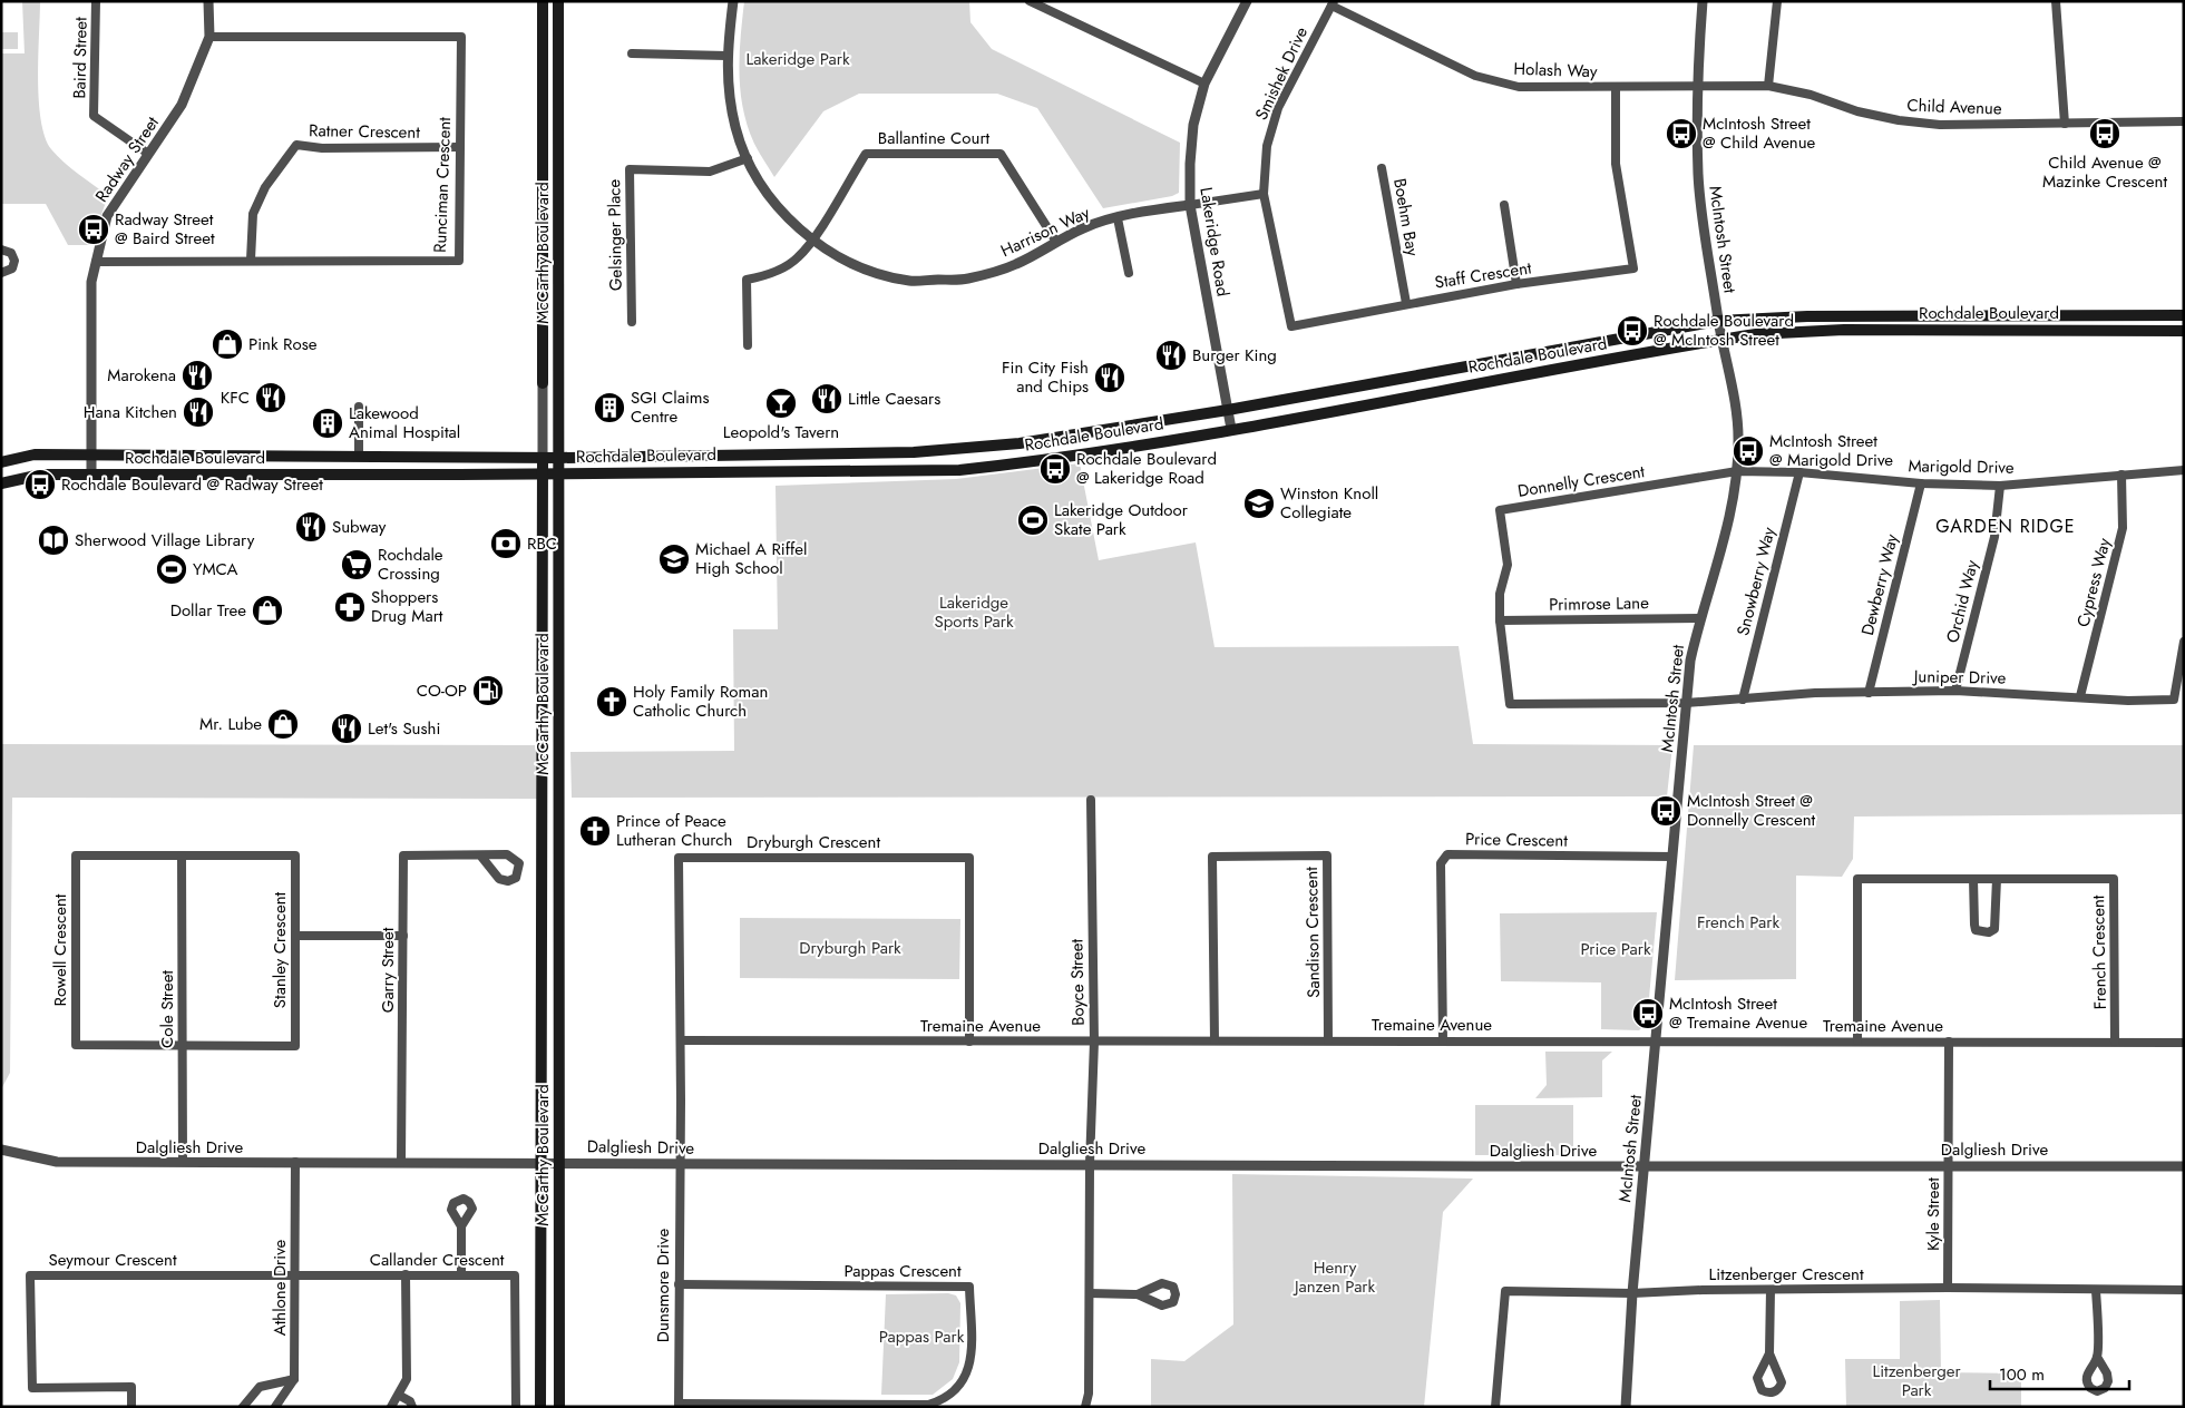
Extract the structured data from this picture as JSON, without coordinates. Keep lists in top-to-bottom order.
{
  "streets": {
    "main road": ["McCarthy Boulevard", "Rochdale Boulevard"],
    "street": [
      "Baird Street",
      "Holash Way",
      "Smishek Drive",
      "Child Avenue",
      "Ratner Crescent",
      "Ballantine Court",
      "Radway Street",
      "Runciman Crescent",
      "Boehm Bay",
      "Harrison Way",
      "Gelsinger Place",
      "McIntosh Street",
      "Lakeridge Road",
      "Staff Crescent",
      "Marigold Drive",
      "Donnelly Crescent",
      "Snowberry Way",
      "Cypress Way",
      "Dewberry Way",
      "Orchid Way",
      "Primrose Lane",
      "Juniper Drive",
      "Price Crescent",
      "Dryburgh Crescent",
      "Sandison Crescent",
      "Rowell Crescent",
      "Stanley Crescent",
      "French Crescent",
      "Garry Street",
      "Boyce Street",
      "Cole Street",
      "Tremaine Avenue",
      "Dalgliesh Drive",
      "Kyle Street",
      "Seymour Crescent",
      "Callander Crescent",
      "Pappas Crescent",
      "Litzenberger Crescent",
      "Dunsmore Drive",
      "Athlone Drive"
    ]
  },
  "crossings": [
    ["Baird Street", "Radway Street"],
    ["Holash Way", "Smishek Drive"],
    ["Holash Way", "Child Avenue"],
    ["Holash Way", "McIntosh Street"],
    ["Holash Way", "Staff Crescent"],
    ["Smishek Drive", "Harrison Way"],
    ["Smishek Drive", "Staff Crescent"],
    ["Child Avenue", "McIntosh Street"],
    ["Ratner Crescent", "Runciman Crescent"],
    ["Ballantine Court", "Harrison Way"],
    ["Radway Street", "Runciman Crescent"],
    ["Radway Street", "Rochdale Boulevard"],
    ["Boehm Bay", "Staff Crescent"],
    ["Harrison Way", "Gelsinger Place"],
    ["Harrison Way", "Lakeridge Road"],
    ["Harrison Way", "Staff Crescent"],
    ["McIntosh Street", "Rochdale Boulevard"],
    ["McIntosh Street", "Marigold Drive"],
    ["McIntosh Street", "Donnelly Crescent"],
    ["McIntosh Street", "Primrose Lane"],
    ["McIntosh Street", "Juniper Drive"],
    ["McIntosh Street", "Price Crescent"],
    ["McIntosh Street", "Tremaine Avenue"],
    ["McIntosh Street", "Dalgliesh Drive"],
    ["McIntosh Street", "Litzenberger Crescent"],
    ["Lakeridge Road", "Rochdale Boulevard"],
    ["McCarthy Boulevard", "Rochdale Boulevard"],
    ["McCarthy Boulevard", "Dalgliesh Drive"],
    ["Marigold Drive", "Donnelly Crescent"],
    ["Marigold Drive", "Snowberry Way"],
    ["Marigold Drive", "Cypress Way"],
    ["Marigold Drive", "Dewberry Way"],
    ["Marigold Drive", "Orchid Way"],
    ["Donnelly Crescent", "Primrose Lane"],
    ["Donnelly Crescent", "Juniper Drive"],
    ["Snowberry Way", "Juniper Drive"],
    ["Cypress Way", "Juniper Drive"],
    ["Dewberry Way", "Juniper Drive"],
    ["Orchid Way", "Juniper Drive"],
    ["Price Crescent", "Tremaine Avenue"],
    ["Dryburgh Crescent", "Tremaine Avenue"],
    ["Dryburgh Crescent", "Dalgliesh Drive"],
    ["Dryburgh Crescent", "Dunsmore Drive"],
    ["Sandison Crescent", "Tremaine Avenue"],
    ["Rowell Crescent", "Stanley Crescent"],
    ["Rowell Crescent", "Cole Street"],
    ["Stanley Crescent", "Cole Street"],
    ["French Crescent", "Tremaine Avenue"],
    ["Garry Street", "Dalgliesh Drive"],
    ["Boyce Street", "Tremaine Avenue"],
    ["Boyce Street", "Dalgliesh Drive"],
    ["Cole Street", "Dalgliesh Drive"],
    ["Tremaine Avenue", "Kyle Street"],
    ["Dalgliesh Drive", "Kyle Street"],
    ["Dalgliesh Drive", "Dunsmore Drive"],
    ["Dalgliesh Drive", "Athlone Drive"],
    ["Kyle Street", "Litzenberger Crescent"],
    ["Seymour Crescent", "Callander Crescent"],
    ["Seymour Crescent", "Athlone Drive"],
    ["Callander Crescent", "Athlone Drive"],
    ["Pappas Crescent", "Dunsmore Drive"]
  ],
  "districts": ["GARDEN RIDGE"],
  "parks": [
    "Lakeridge Park",
    "Lakeridge Sports Park",
    "French Park",
    "Dryburgh Park",
    "Price Park",
    "Henry Janzen Park",
    "Pappas Park",
    "Litzenberger Park"
  ],
  "places": {
    "bus stop": [
      "McIntosh Street @ Child Avenue",
      "Child Avenue @ Mazinke Crescent",
      "Radway Street @ Baird Street",
      "Rochdale Boulevard @ McIntosh Street",
      "McIntosh Street @ Marigold Drive",
      "Rochdale Boulevard @ Lakeridge Road",
      "Rochdale Boulevard @ Radway Street",
      "McIntosh Street @ Donnelly Crescent",
      "McIntosh Street @ Tremaine Avenue"
    ],
    "shop": ["Pink Rose", "Dollar Tree", "Mr. Lube"],
    "restaurant": [
      "Burger King",
      "Marokena",
      "Fin City Fish and Chips",
      "KFC",
      "Little Caesars",
      "Hana Kitchen",
      "Subway",
      "Let's Sushi"
    ],
    "bar": ["Leopold's Tavern"],
    "building": ["SGI Claims Centre", "Lakewood Animal Hospital"],
    "school or university": ["Winston Knoll Collegiate", "Michael A Riffel High School"],
    "sports": ["Lakeridge Outdoor Skate Park", "YMCA"],
    "library": ["Sherwood Village Library"],
    "bank": ["RBC"],
    "supermarket": ["Rochdale Crossing"],
    "pharmacy": ["Shoppers Drug Mart"],
    "fuel station": ["CO-OP"],
    "church": ["Holy Family Roman Catholic Church", "Prince of Peace Lutheran Church"]
  },
  "scale_bar": "100 m"
}
